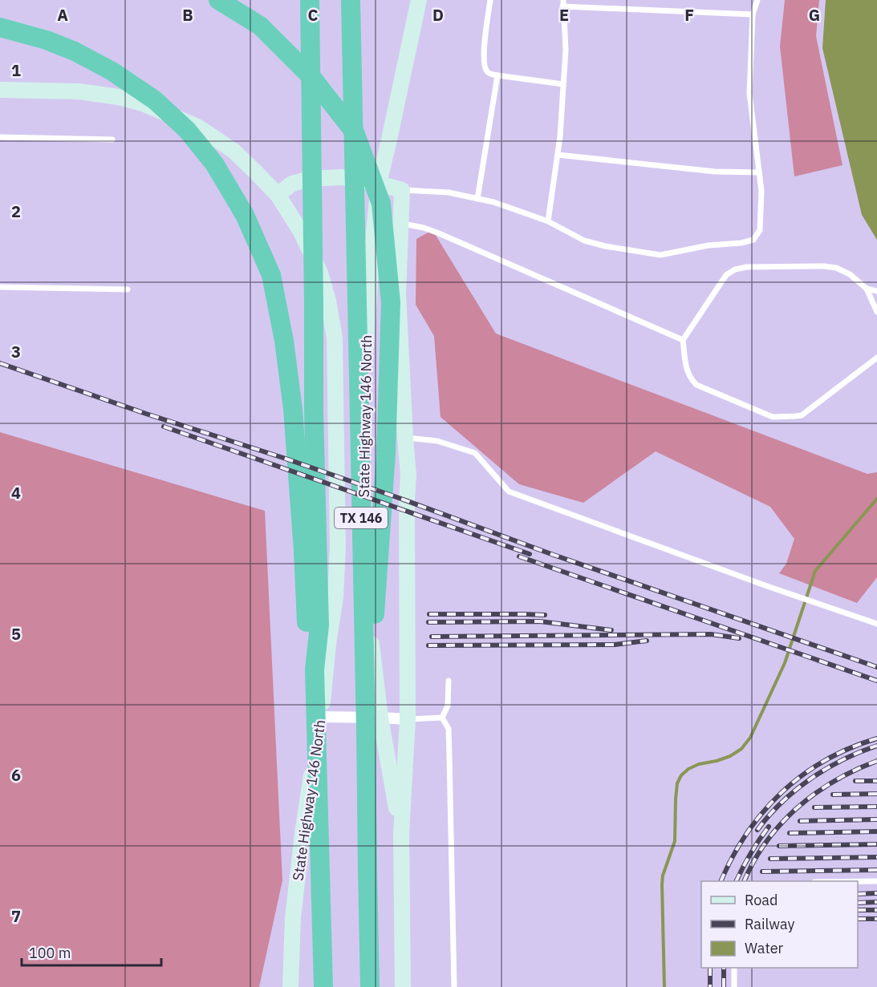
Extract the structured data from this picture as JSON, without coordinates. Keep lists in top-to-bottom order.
{
  "streets": {
    "highway": ["TX 146"],
    "main road": ["State Highway 146 North"]
  },
  "legend": ["Road", "Railway", "Water"],
  "scale_bar": "100 m",
  "grid": {
    "columns": [
      "A",
      "B",
      "C",
      "D",
      "E",
      "F",
      "G"
    ],
    "rows": [
      "1",
      "2",
      "3",
      "4",
      "5",
      "6",
      "7"
    ]
  }
}
